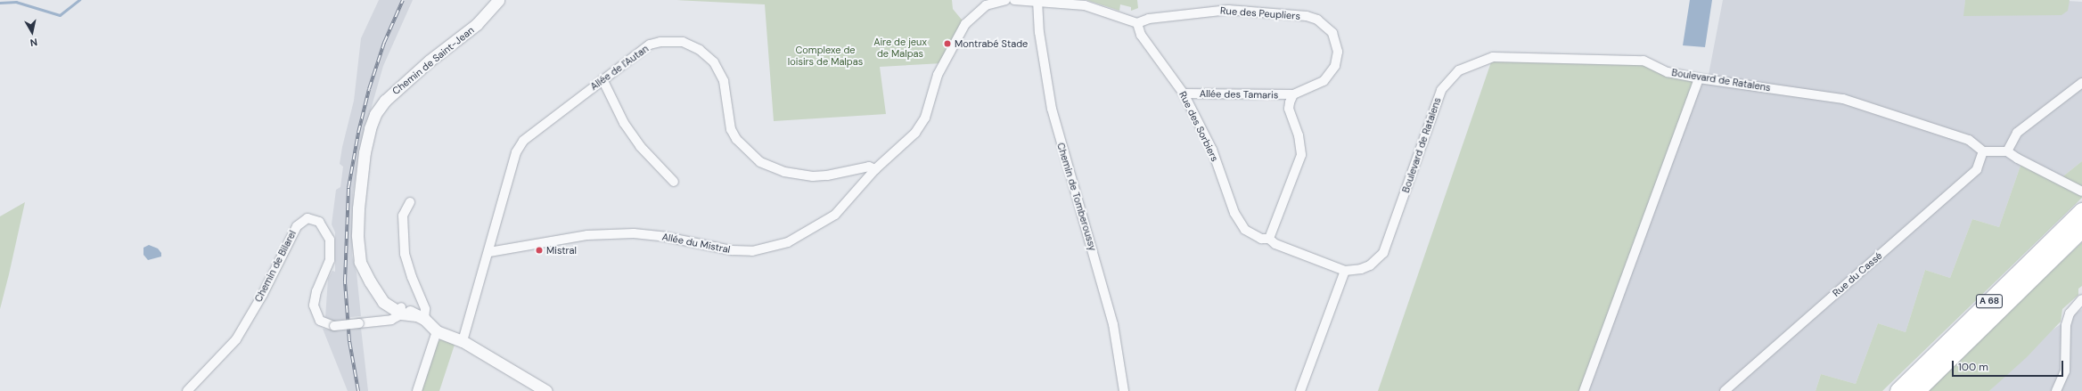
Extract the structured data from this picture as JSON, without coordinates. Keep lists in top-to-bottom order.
{
  "streets": {
    "highway": ["A 68"],
    "street": [
      "Rue des Peupliers",
      "Chemin de Saint-Jean",
      "Allée de l'Autan",
      "Boulevard de Ratalens",
      "Allée des Tamaris",
      "Rue des Sorbiers",
      "Chemin de Tomberoussy",
      "Allée du Mistral",
      "Chemin de Bilarel",
      "Rue du Cassé"
    ]
  },
  "crossings": [
    ["Rue des Peupliers", "Allée des Tamaris"],
    ["Rue des Peupliers", "Rue des Sorbiers"],
    ["Chemin de Saint-Jean", "Chemin de Bilarel"],
    ["Allée de l'Autan", "Allée du Mistral"],
    ["Boulevard de Ratalens", "Rue des Sorbiers"],
    ["Boulevard de Ratalens", "Rue du Cassé"],
    ["Allée des Tamaris", "Rue des Sorbiers"]
  ],
  "parks": ["Aire de jeux de Malpas", "Complexe de loisirs de Malpas"],
  "places": ["Montrabé Stade", "Mistral"],
  "scale_bar": "100 m",
  "north": "bottom"
}
